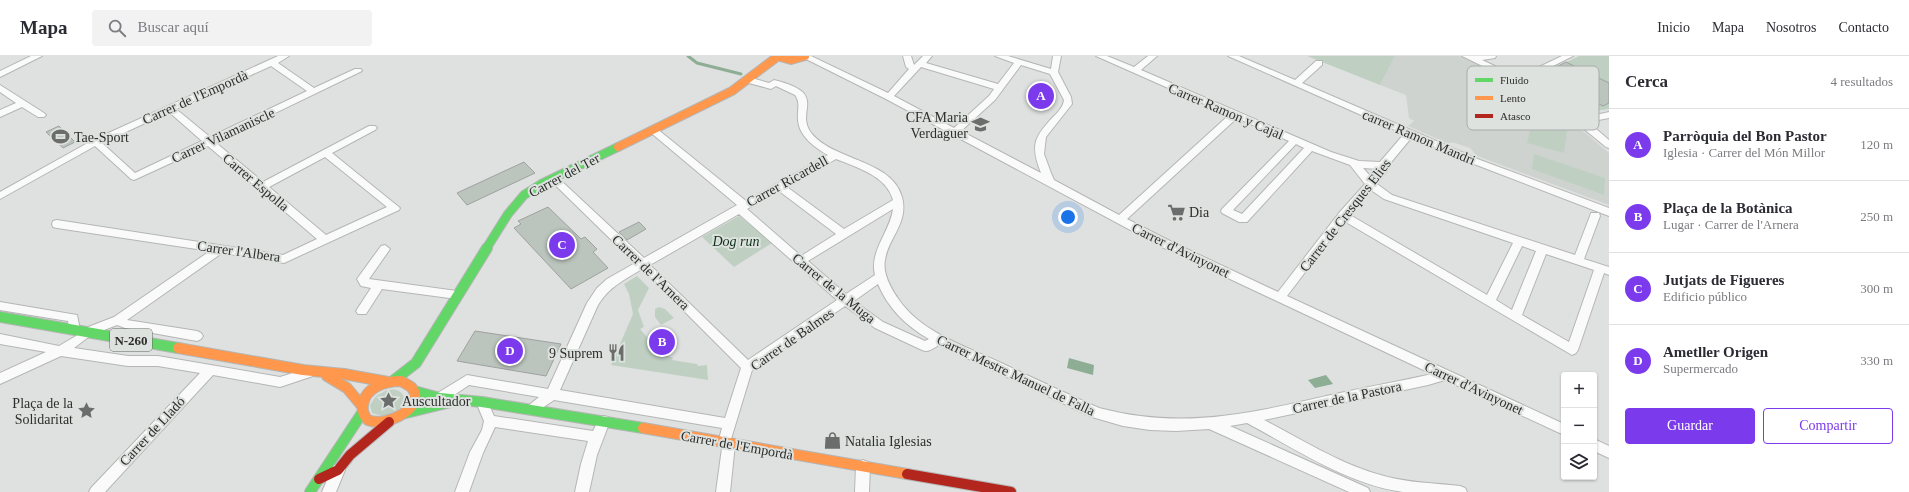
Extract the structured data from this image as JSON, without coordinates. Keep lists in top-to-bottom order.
{
  "streets": {
    "main road": ["Carrer de l'Empordà", "Carrer del Ter", "N-260"],
    "street": [
      "Carrer Ramon y Cajal",
      "Carrer Vilamaniscle",
      "carrer Ramon Mandri",
      "Carrer Ricardell",
      "Carrer Espolla",
      "Carrer de Cresques Elies",
      "Carrer d'Avinyonet",
      "Carrer l'Albera",
      "Carrer de l'Arnera",
      "Carrer de la Muga",
      "Carrer de Balmes",
      "Carrer Mestre Manuel de Falla",
      "Carrer de la Pastora",
      "Carrer de Lladó"
    ]
  },
  "crossings": [
    ["Carrer de l'Empordà", "Carrer Vilamaniscle"],
    ["Carrer de l'Empordà", "Carrer Ricardell"],
    ["Carrer de l'Empordà", "Carrer Espolla"],
    ["Carrer de l'Empordà", "Carrer de Balmes"],
    ["Carrer de l'Empordà", "N-260"],
    ["Carrer Ramon y Cajal", "Carrer de Cresques Elies"],
    ["Carrer Vilamaniscle", "Carrer Espolla"],
    ["carrer Ramon Mandri", "Carrer de Cresques Elies"],
    ["Carrer del Ter", "Carrer de l'Arnera"],
    ["Carrer del Ter", "Carrer de la Muga"],
    ["Carrer Ricardell", "Carrer de l'Arnera"],
    ["Carrer Ricardell", "Carrer de la Muga"],
    ["Carrer Espolla", "Carrer l'Albera"],
    ["Carrer de Cresques Elies", "Carrer d'Avinyonet"],
    ["Carrer d'Avinyonet", "Carrer de la Pastora"],
    ["Carrer de l'Arnera", "Carrer de Balmes"],
    ["Carrer de la Muga", "Carrer de Balmes"],
    ["Carrer de la Muga", "Carrer Mestre Manuel de Falla"],
    ["Carrer de Balmes", "Carrer Mestre Manuel de Falla"],
    ["Carrer Mestre Manuel de Falla", "Carrer de la Pastora"]
  ],
  "parks": ["Dog run"],
  "places": {
    "school or university": ["CFA Maria Verdaguer"],
    "sports": ["Tae-Sport"],
    "supermarket": ["Dia"],
    "restaurant": ["9 Suprem"],
    "place": ["Auscultador", "Plaça de la Solidaritat"],
    "shop": ["Natalia Iglesias"]
  },
  "legend": ["Fluido", "Lento", "Atasco"],
  "page": {
    "header": "Mapa",
    "search": "Buscar aquí",
    "nav": [
      "Inicio",
      "Mapa",
      "Nosotros",
      "Contacto"
    ],
    "heading": ["Cerca", "4 resultados"],
    "pins": [
      "A",
      "C",
      "B",
      "D"
    ],
    "list": [
      {
        "mark": "A",
        "name": "Parròquia del Bon Pastor",
        "note": "Iglesia · Carrer del Món Millor",
        "value": "120 m"
      },
      {
        "mark": "B",
        "name": "Plaça de la Botànica",
        "note": "Lugar · Carrer de l'Arnera",
        "value": "250 m"
      },
      {
        "mark": "C",
        "name": "Jutjats de Figueres",
        "note": "Edificio público",
        "value": "300 m"
      },
      {
        "mark": "D",
        "name": "Ametller Origen",
        "note": "Supermercado",
        "value": "330 m"
      }
    ],
    "map_buttons": ["+", "−"],
    "buttons": ["Guardar", "Compartir"]
  }
}
